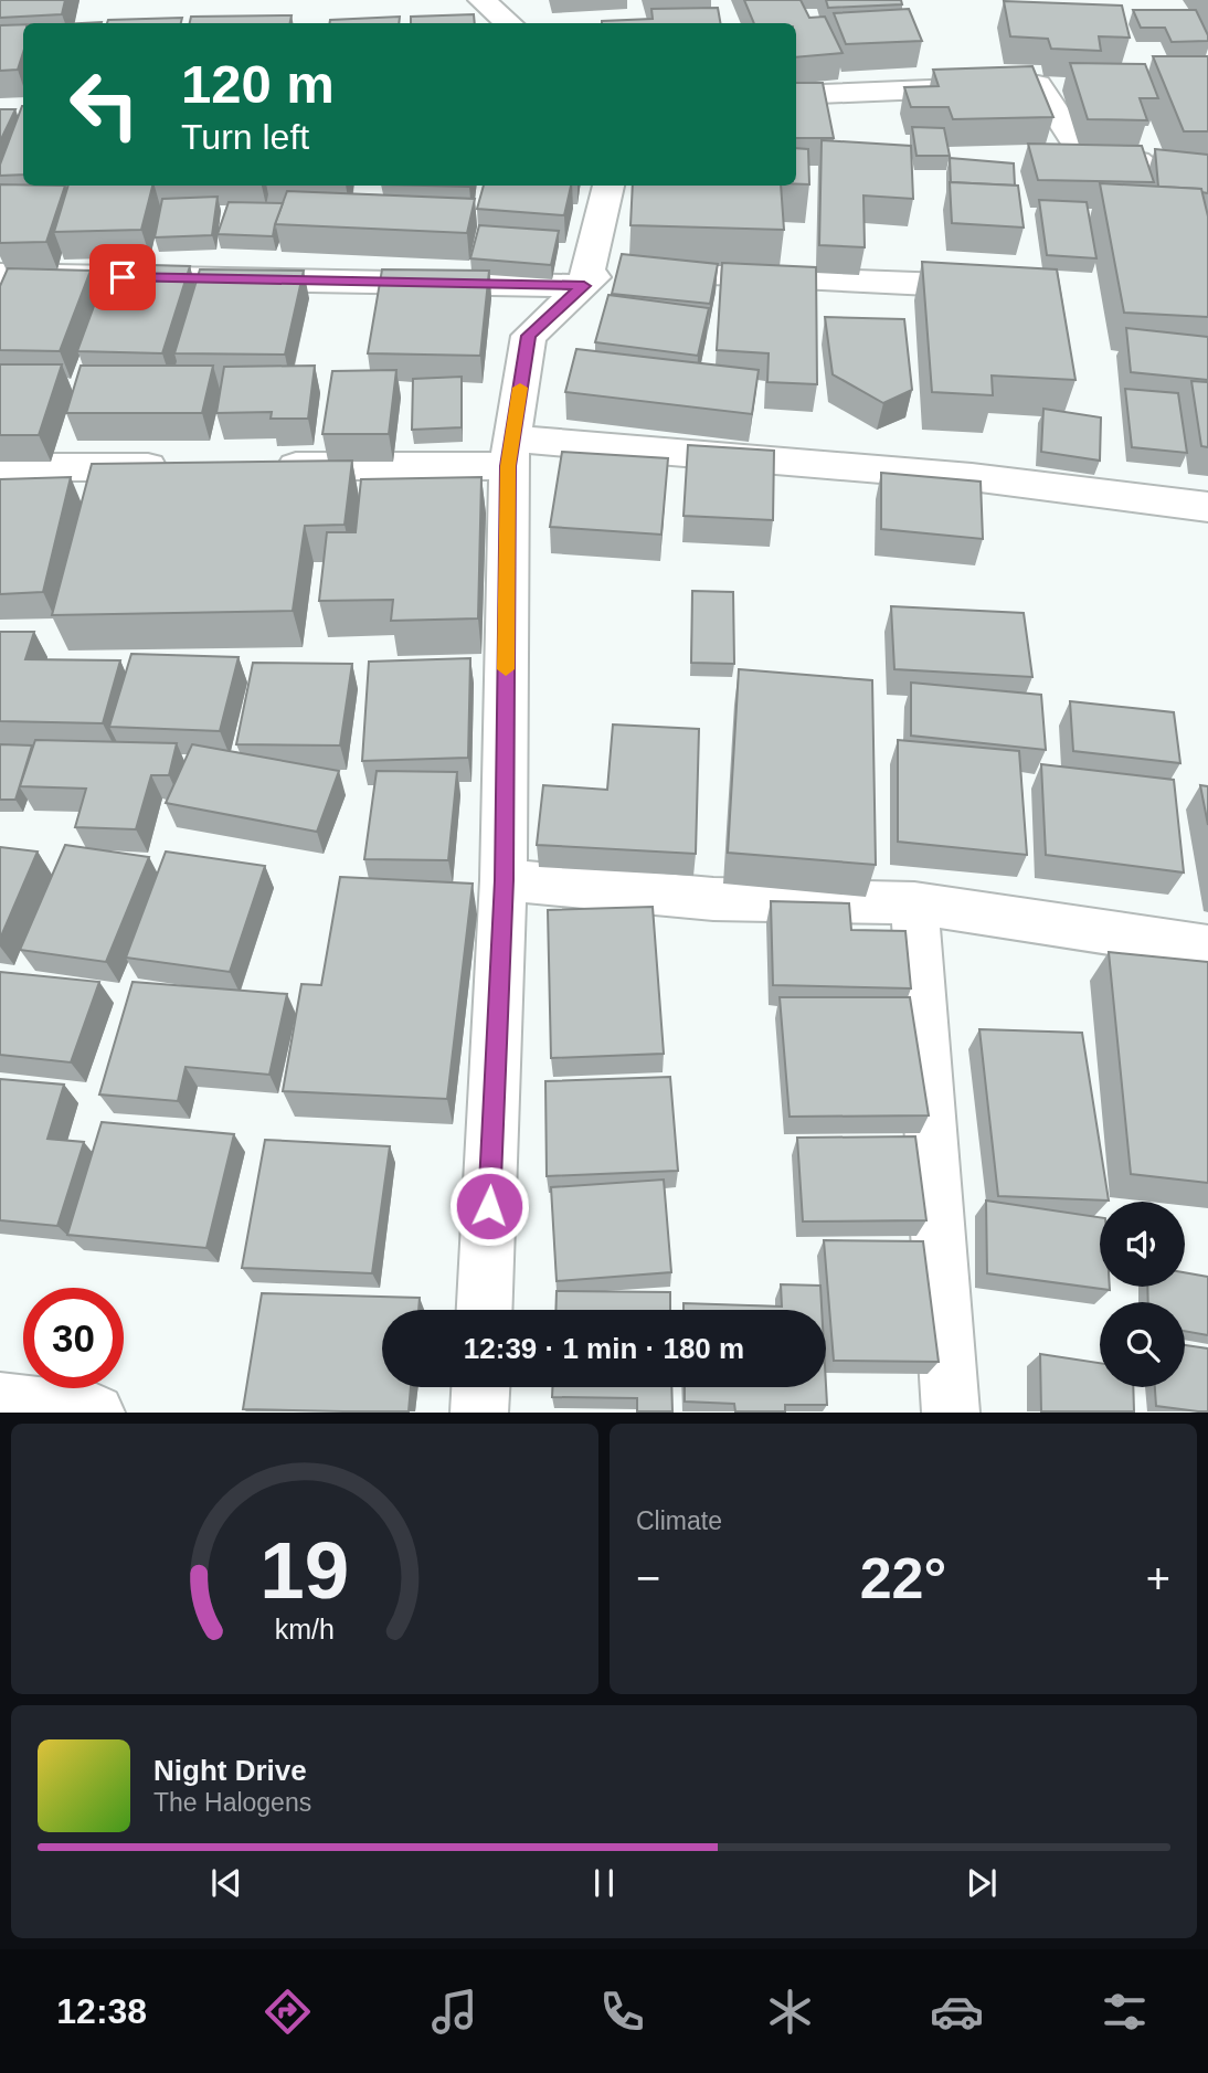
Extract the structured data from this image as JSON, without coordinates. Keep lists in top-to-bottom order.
{
  "page": {
    "turn": ["120 m", "Turn left"],
    "limit": "30",
    "trip": "12:39 · 1 min · 180 m",
    "tile": "Climate",
    "heat": ["−", "22°", "+"],
    "song": ["Night Drive", "The Halogens"],
    "tabs": "12:38",
    "gauge": ["19", "km/h"]
  }
}
